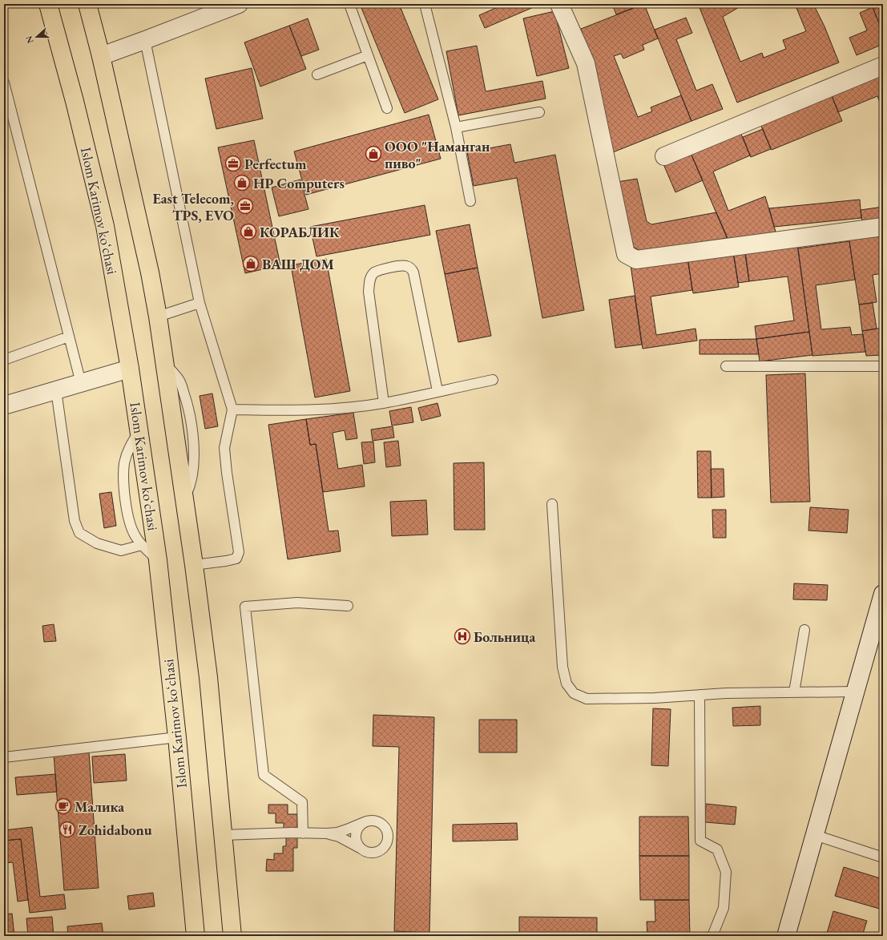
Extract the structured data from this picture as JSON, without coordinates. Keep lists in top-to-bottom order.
{
  "streets": {
    "main road": ["Islom Karimov koʻchasi"]
  },
  "places": {
    "shop": [
      "ООО \"Наманган пиво\"",
      "HP Computers",
      "КОРАБЛИК",
      "ВАШ ДОМ"
    ],
    "office": ["Perfectum", "East Telecom, TPS, EVO"],
    "hospital": ["Больница"],
    "cafe": ["Малика"],
    "restaurant": ["Zohidabonu"]
  },
  "north": "left"
}
